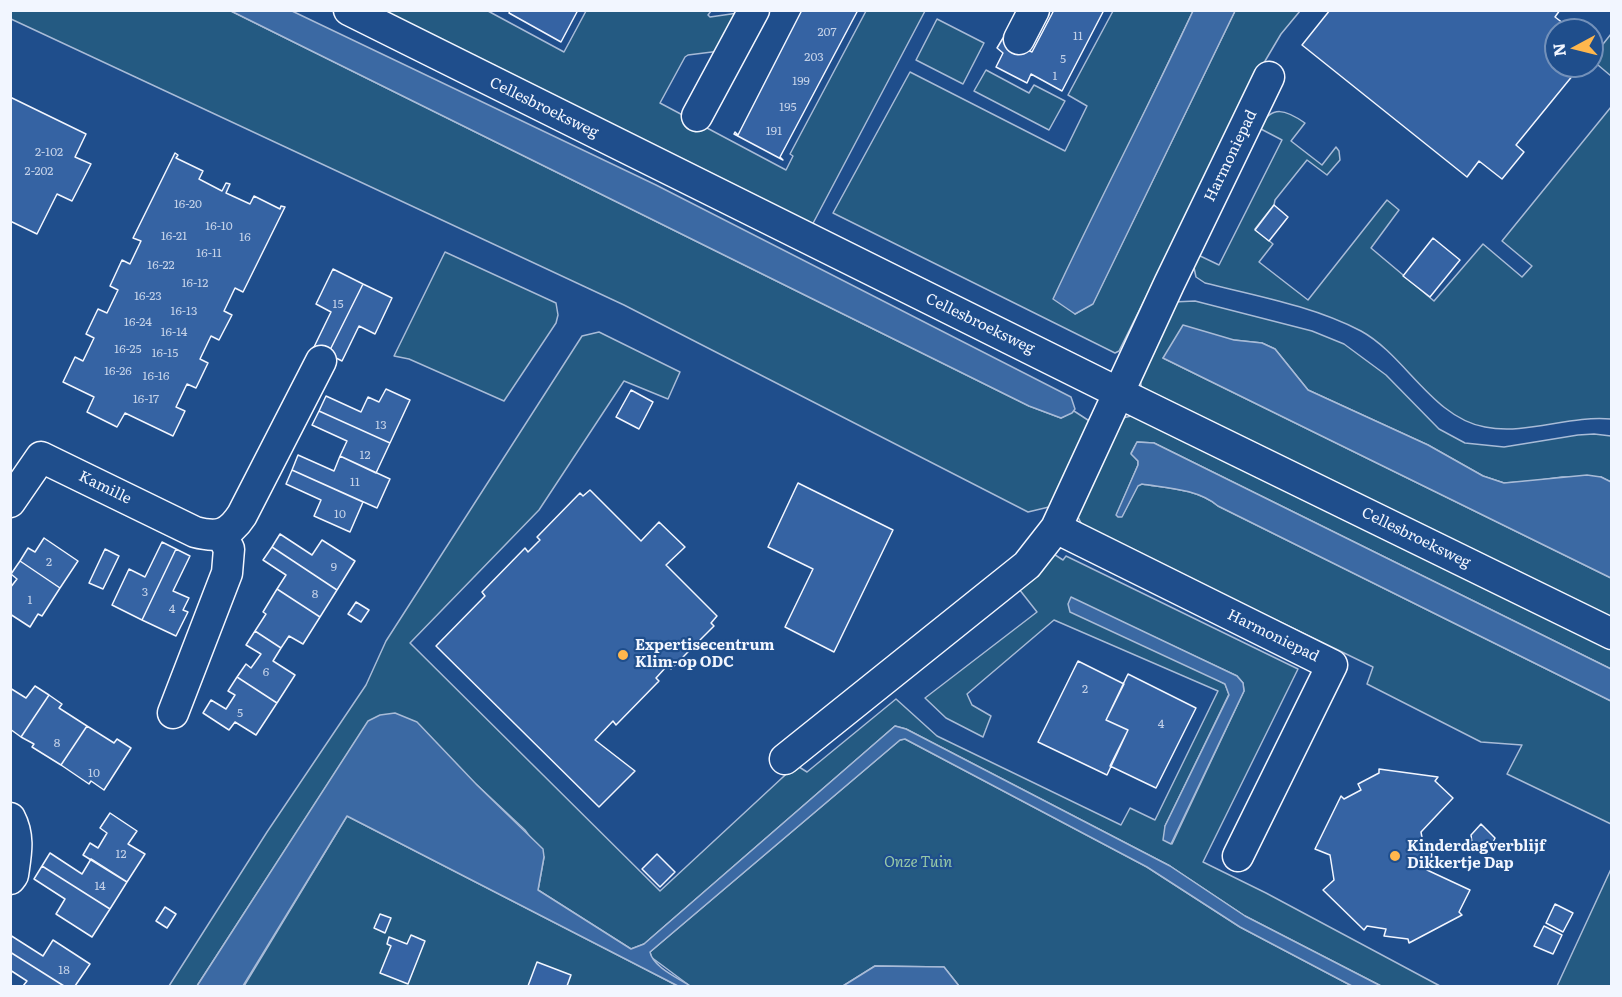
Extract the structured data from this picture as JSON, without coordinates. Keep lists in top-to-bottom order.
{
  "streets": {
    "street": ["Cellesbroeksweg", "Harmoniepad", "Kamille"]
  },
  "crossings": [
    ["Cellesbroeksweg", "Harmoniepad"]
  ],
  "parks": ["Onze Tuin"],
  "places": ["Expertisecentrum Klim-op ODC", "Kinderdagverblijf Dikkertje Dap"],
  "house_numbers": [
    "207",
    "11",
    "203",
    "5",
    "1",
    "199",
    "195",
    "191",
    "2-102",
    "2-202",
    "16-20",
    "16-10",
    "16-21",
    "16",
    "16-11",
    "16-22",
    "16-12",
    "16-23",
    "15",
    "16-13",
    "16-24",
    "16-14",
    "16-25",
    "16-15",
    "16-26",
    "16-16",
    "16-17",
    "13",
    "12",
    "11",
    "10",
    "2",
    "9",
    "3",
    "8",
    "1",
    "4",
    "6",
    "2",
    "5",
    "4",
    "8",
    "10",
    "12",
    "14",
    "18"
  ],
  "north": "left"
}
